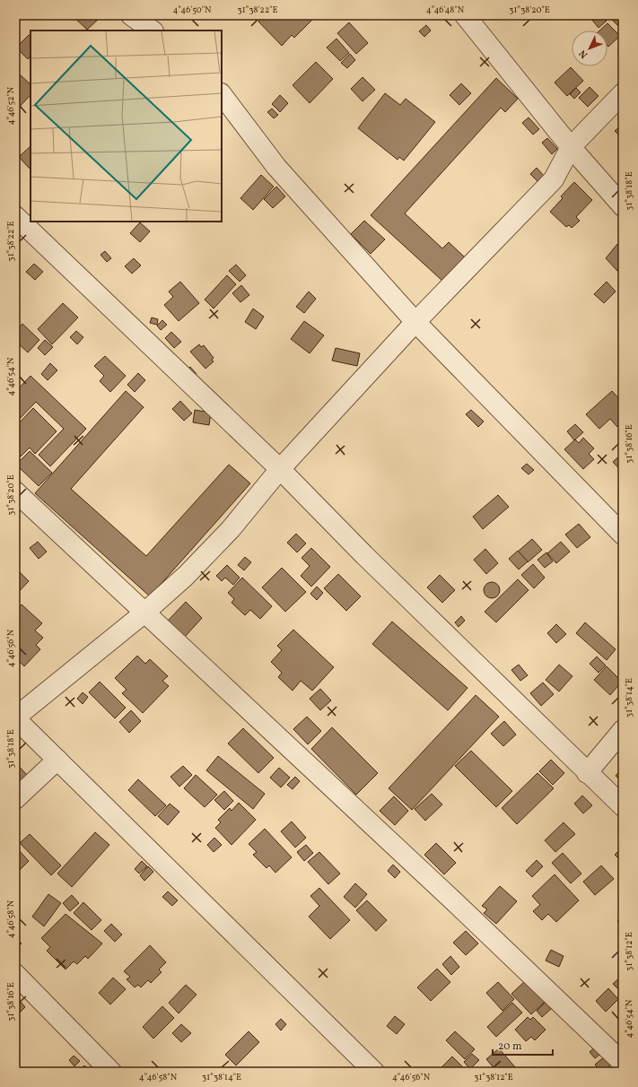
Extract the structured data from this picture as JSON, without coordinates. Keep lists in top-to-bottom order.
{
  "scale_bar": "20 m",
  "north": "bottom left",
  "coordinates": [
    "4°46'50\"N",
    "31°38'22\"E",
    "4°46'48\"N",
    "31°38'20\"E",
    "4°46'52\"N",
    "31°38'18\"E",
    "4°46'54\"N",
    "31°38'16\"E",
    "4°46'56\"N",
    "31°38'14\"E",
    "4°46'58\"N",
    "31°38'12\"E"
  ]
}
